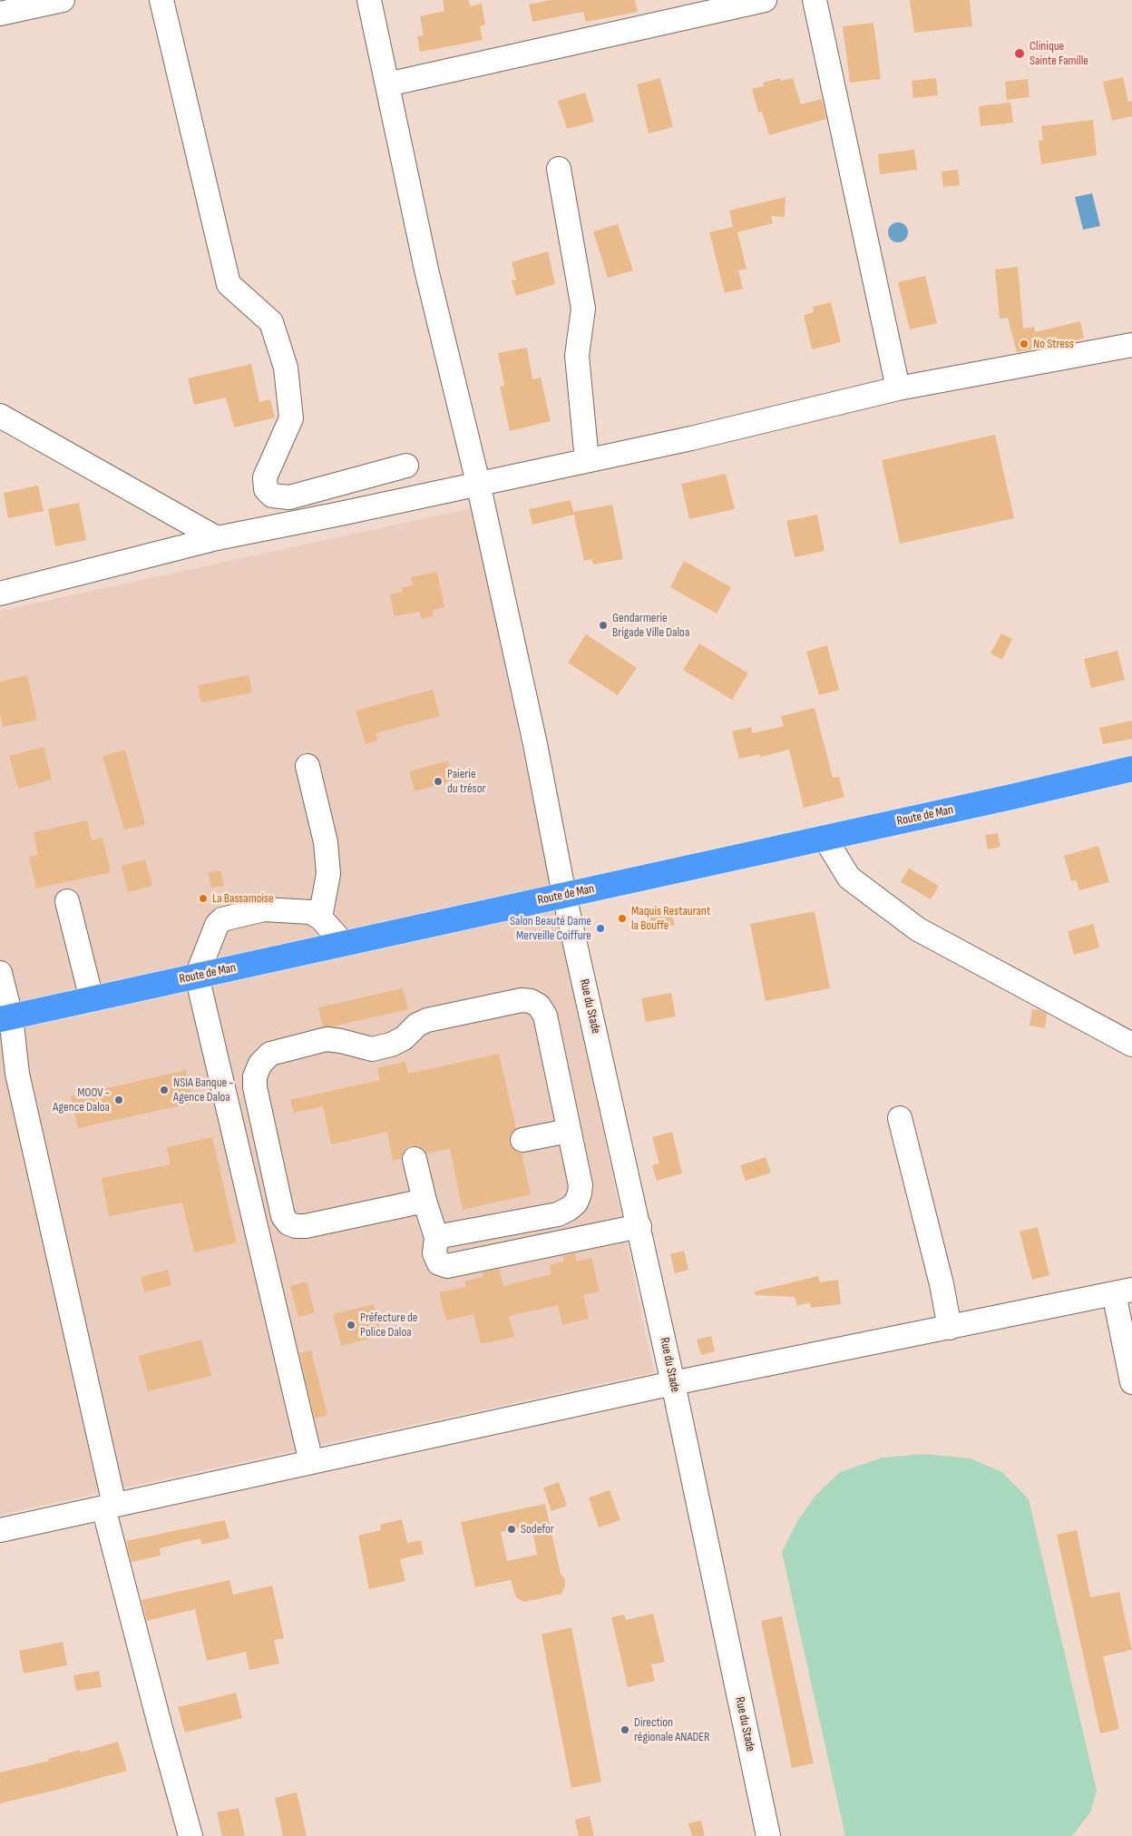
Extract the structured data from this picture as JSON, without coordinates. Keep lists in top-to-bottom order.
{
  "streets": {
    "highway": ["Route de Man"],
    "street": ["Rue du Stade"]
  },
  "crossings": [
    ["Route de Man", "Rue du Stade"]
  ],
  "places": [
    "Clinique Sainte Famille",
    "No Stress",
    "Gendarmerie Brigade Ville Daloa",
    "Paierie du trésor",
    "La Bassamoise",
    "Maquis Restaurant la Bouffe",
    "Salon Beauté Dame Merveille Coiffure",
    "NSIA Banque - Agence Daloa",
    "MOOV - Agence Daloa",
    "Préfecture de Police Daloa",
    "Sodefor",
    "Direction régionale ANADER"
  ]
}
